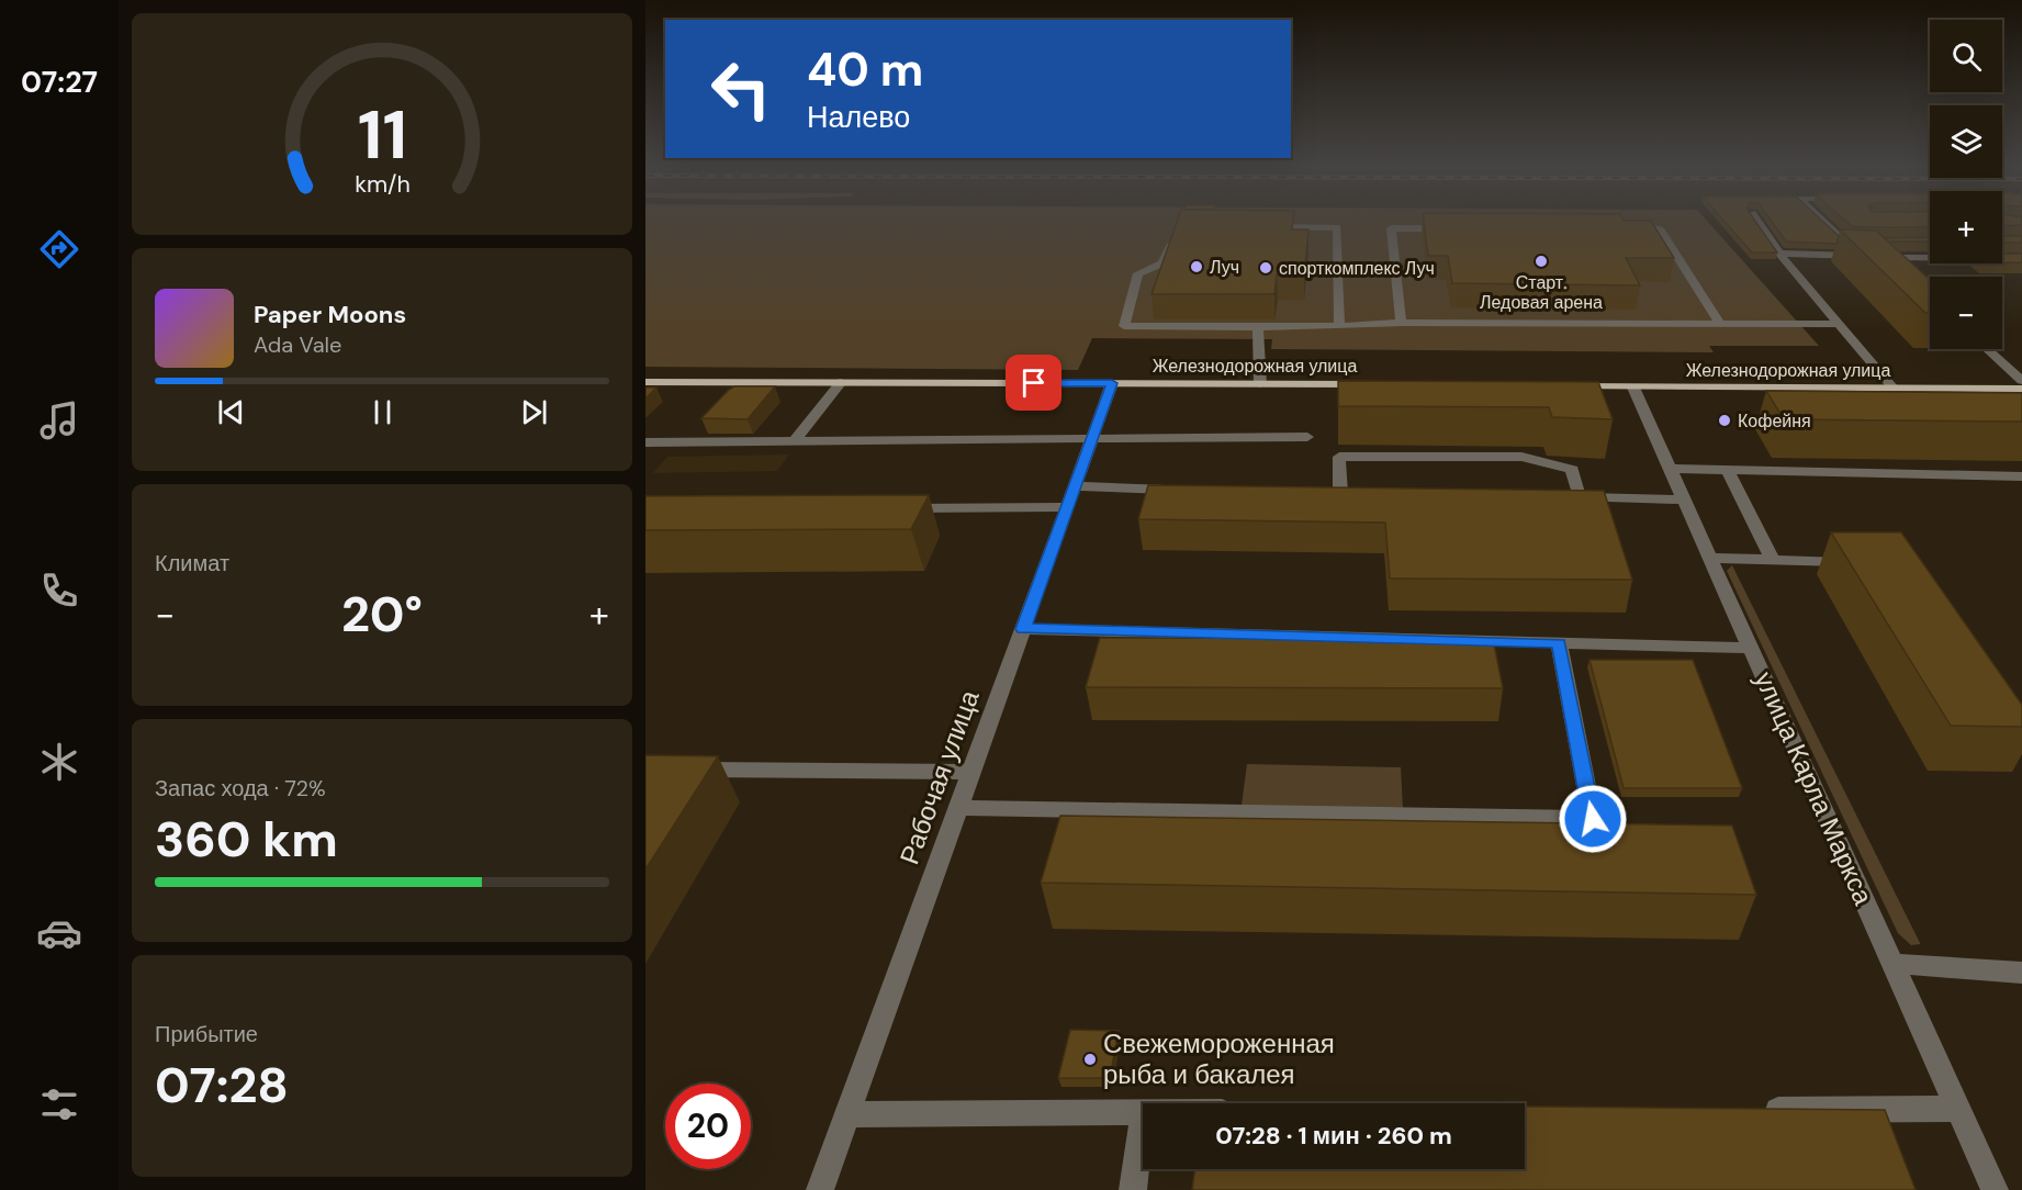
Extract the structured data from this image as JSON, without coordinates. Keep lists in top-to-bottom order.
{
  "streets": {
    "main road": ["Железнодорожная улица"],
    "street": ["Рабочая улица", "улица Карла Маркса"]
  },
  "crossings": [
    ["Железнодорожная улица", "Рабочая улица"],
    ["Железнодорожная улица", "улица Карла Маркса"]
  ],
  "places": [
    "Старт. Ледовая арена",
    "Луч",
    "спорткомплекс Луч",
    "Кофейня",
    "Свежемороженная рыба и бакалея"
  ],
  "page": {
    "tabs": "07:27",
    "map_buttons": ["+", "−"],
    "turn": ["40 m", "Налево"],
    "song": ["Paper Moons", "Ada Vale"],
    "tile": [
      "Климат",
      ["Запас хода · 72%", "360 km"],
      ["Прибытие", "07:28"]
    ],
    "heat": ["−", "20°", "+"],
    "limit": "20",
    "trip": "07:28 · 1 мин · 260 m",
    "gauge": ["11", "km/h"]
  }
}
